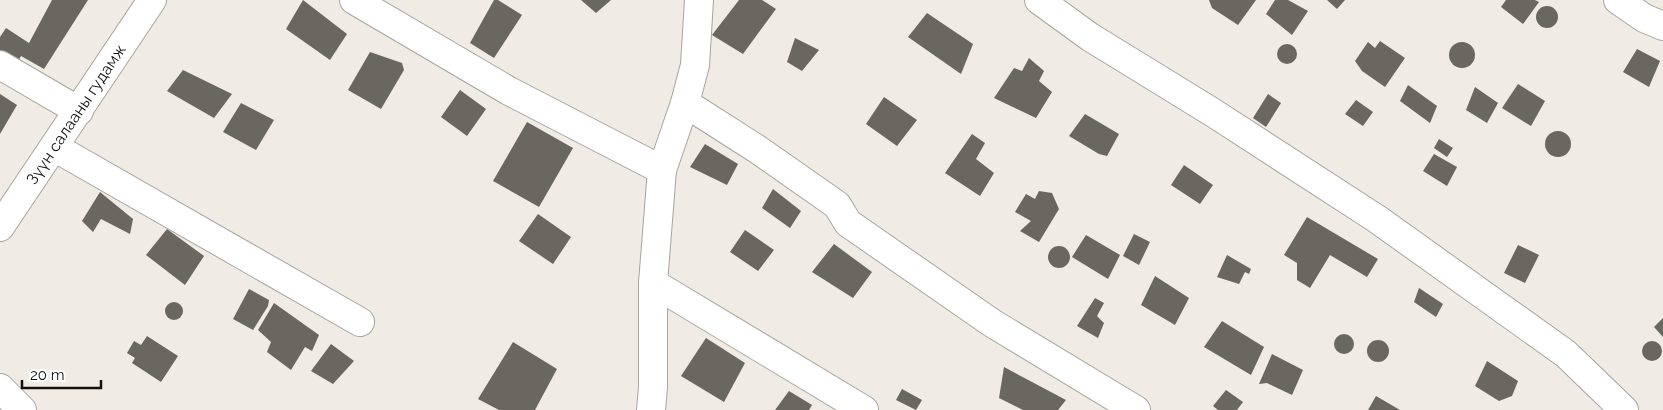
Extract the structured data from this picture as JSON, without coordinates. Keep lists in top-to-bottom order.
{
  "streets": {
    "street": ["Зүүн салааны гудамж"]
  },
  "scale_bar": "20 m"
}
